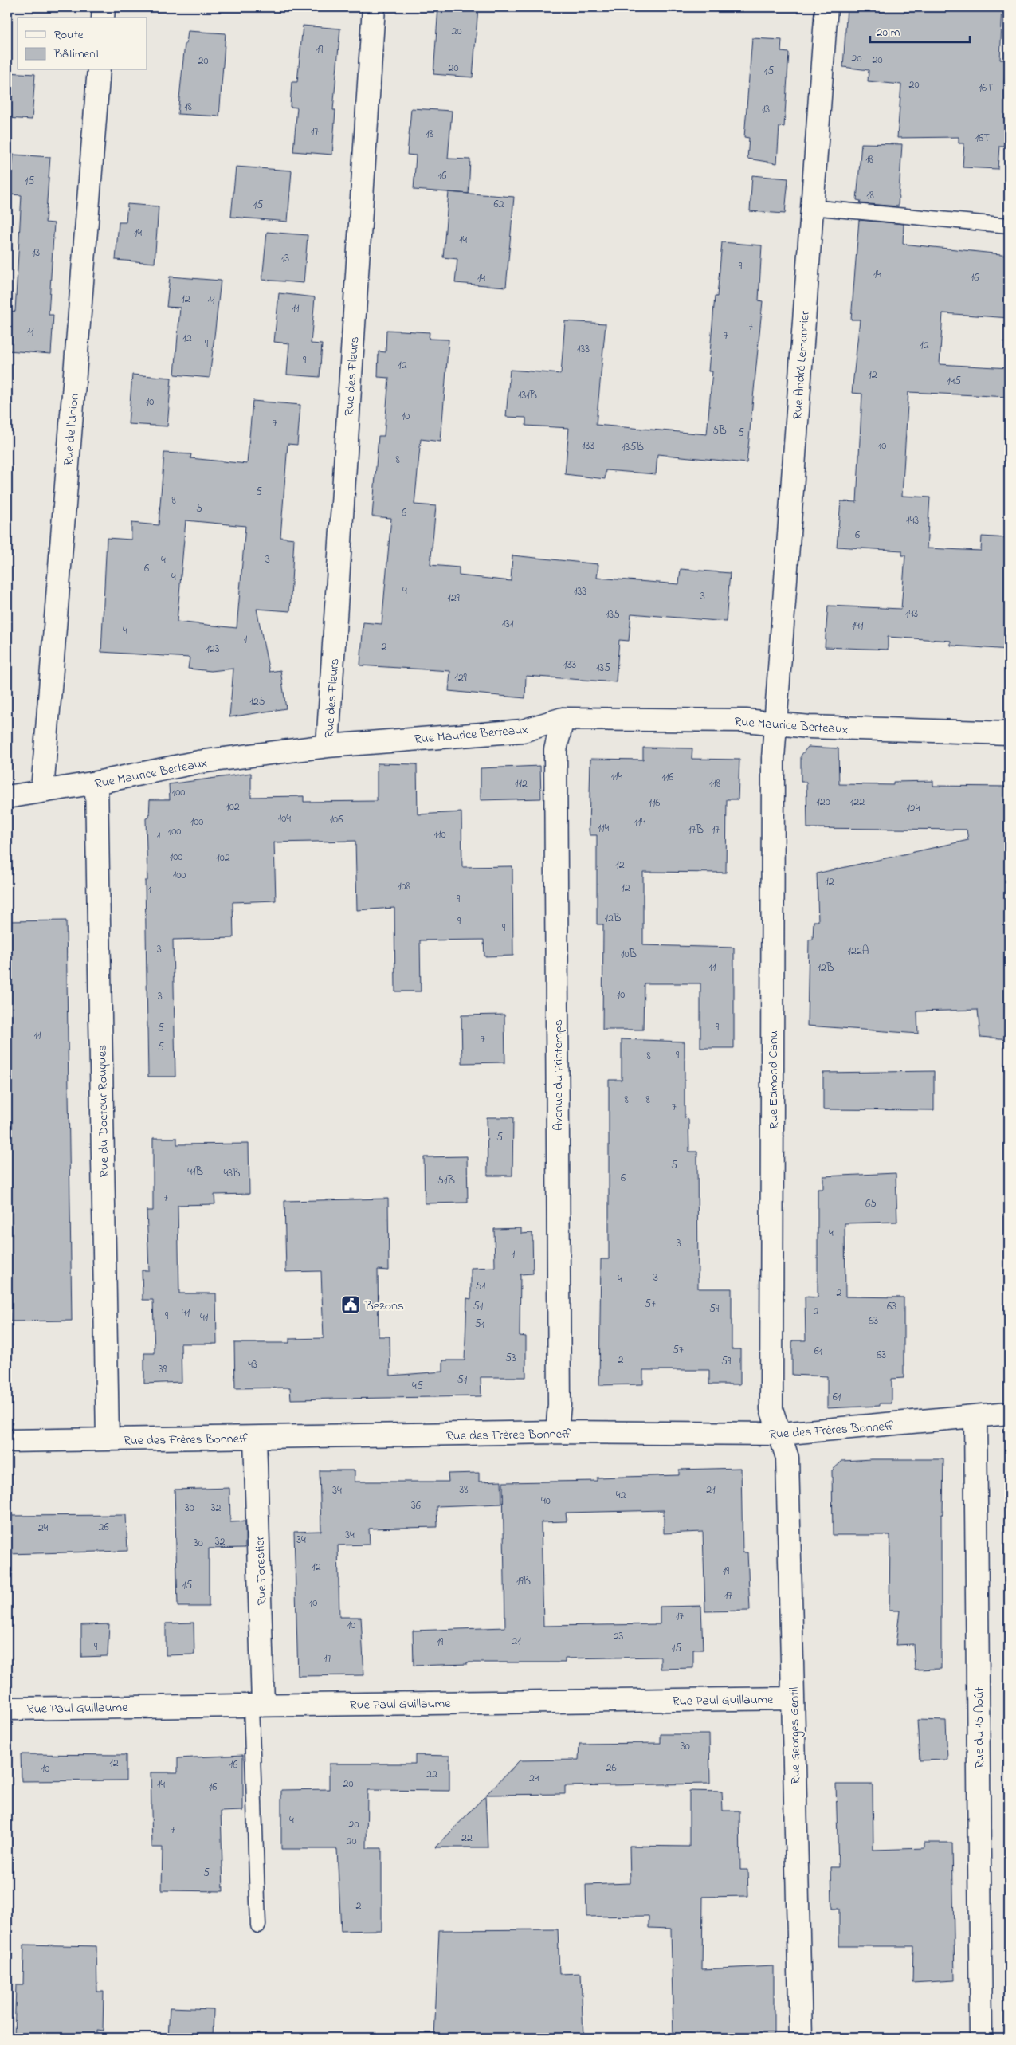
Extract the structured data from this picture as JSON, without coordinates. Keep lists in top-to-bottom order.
{
  "streets": {
    "street": [
      "Rue André Lemonnier",
      "Rue des Fleurs",
      "Rue de l'Union",
      "Rue Maurice Berteaux",
      "Avenue du Printemps",
      "Rue Edmond Canu",
      "Rue du Docteur Rouques",
      "Rue des Frères Bonneff",
      "Rue Forestier",
      "Rue Paul Guillaume",
      "Rue du 15 Août",
      "Rue Georges Gentil"
    ]
  },
  "crossings": [
    ["Rue André Lemonnier", "Rue Maurice Berteaux"],
    ["Rue André Lemonnier", "Rue Edmond Canu"],
    ["Rue des Fleurs", "Rue Maurice Berteaux"],
    ["Rue de l'Union", "Rue Maurice Berteaux"],
    ["Rue Maurice Berteaux", "Avenue du Printemps"],
    ["Rue Maurice Berteaux", "Rue Edmond Canu"],
    ["Rue Maurice Berteaux", "Rue du Docteur Rouques"],
    ["Avenue du Printemps", "Rue des Frères Bonneff"],
    ["Rue Edmond Canu", "Rue des Frères Bonneff"],
    ["Rue Edmond Canu", "Rue Georges Gentil"],
    ["Rue du Docteur Rouques", "Rue des Frères Bonneff"],
    ["Rue des Frères Bonneff", "Rue Forestier"],
    ["Rue des Frères Bonneff", "Rue du 15 Août"],
    ["Rue des Frères Bonneff", "Rue Georges Gentil"],
    ["Rue Forestier", "Rue Paul Guillaume"],
    ["Rue Paul Guillaume", "Rue Georges Gentil"]
  ],
  "places": {
    "public building": ["Bezons"]
  },
  "house_numbers": [
    "20",
    "19",
    "20",
    "20",
    "20",
    "20",
    "15",
    "20",
    "16T",
    "18",
    "13",
    "17",
    "18",
    "16T",
    "18",
    "16",
    "15",
    "18",
    "62",
    "15",
    "14",
    "14",
    "13",
    "13",
    "9",
    "14",
    "16",
    "14",
    "12",
    "11",
    "11",
    "7",
    "11",
    "7",
    "12",
    "9",
    "12",
    "133",
    "9",
    "12",
    "12",
    "145",
    "131B",
    "10",
    "10",
    "7",
    "5B",
    "5",
    "133",
    "10",
    "135B",
    "8",
    "5",
    "8",
    "5",
    "6",
    "143",
    "6",
    "3",
    "4",
    "6",
    "4",
    "4",
    "133",
    "3",
    "129",
    "143",
    "135",
    "131",
    "141",
    "4",
    "1",
    "2",
    "123",
    "133",
    "135",
    "129",
    "125",
    "114",
    "116",
    "112",
    "118",
    "100",
    "120",
    "122",
    "116",
    "102",
    "124",
    "104",
    "106",
    "100",
    "114",
    "114",
    "17B",
    "17",
    "100",
    "110",
    "1",
    "100",
    "102",
    "12",
    "100",
    "12",
    "108",
    "12",
    "1",
    "9",
    "12B",
    "9",
    "9",
    "3",
    "122A",
    "10B",
    "11",
    "12B",
    "10",
    "3",
    "9",
    "5",
    "11",
    "7",
    "5",
    "9",
    "8",
    "8",
    "8",
    "7",
    "5",
    "5",
    "41B",
    "43B",
    "6",
    "51B",
    "7",
    "65",
    "4",
    "3",
    "1",
    "3",
    "4",
    "51",
    "2",
    "57",
    "51",
    "63",
    "59",
    "2",
    "41",
    "9",
    "41",
    "63",
    "51",
    "57",
    "61",
    "63",
    "53",
    "2",
    "59",
    "43",
    "39",
    "51",
    "45",
    "61",
    "38",
    "21",
    "34",
    "42",
    "40",
    "36",
    "30",
    "32",
    "26",
    "24",
    "34",
    "34",
    "32",
    "30",
    "12",
    "19",
    "19B",
    "15",
    "17",
    "10",
    "17",
    "10",
    "23",
    "21",
    "19",
    "9",
    "15",
    "17",
    "30",
    "12",
    "16",
    "26",
    "10",
    "22",
    "24",
    "20",
    "14",
    "16",
    "4",
    "20",
    "7",
    "22",
    "20",
    "5",
    "2"
  ],
  "legend": ["Route", "Bâtiment"],
  "scale_bar": "20 m"
}
